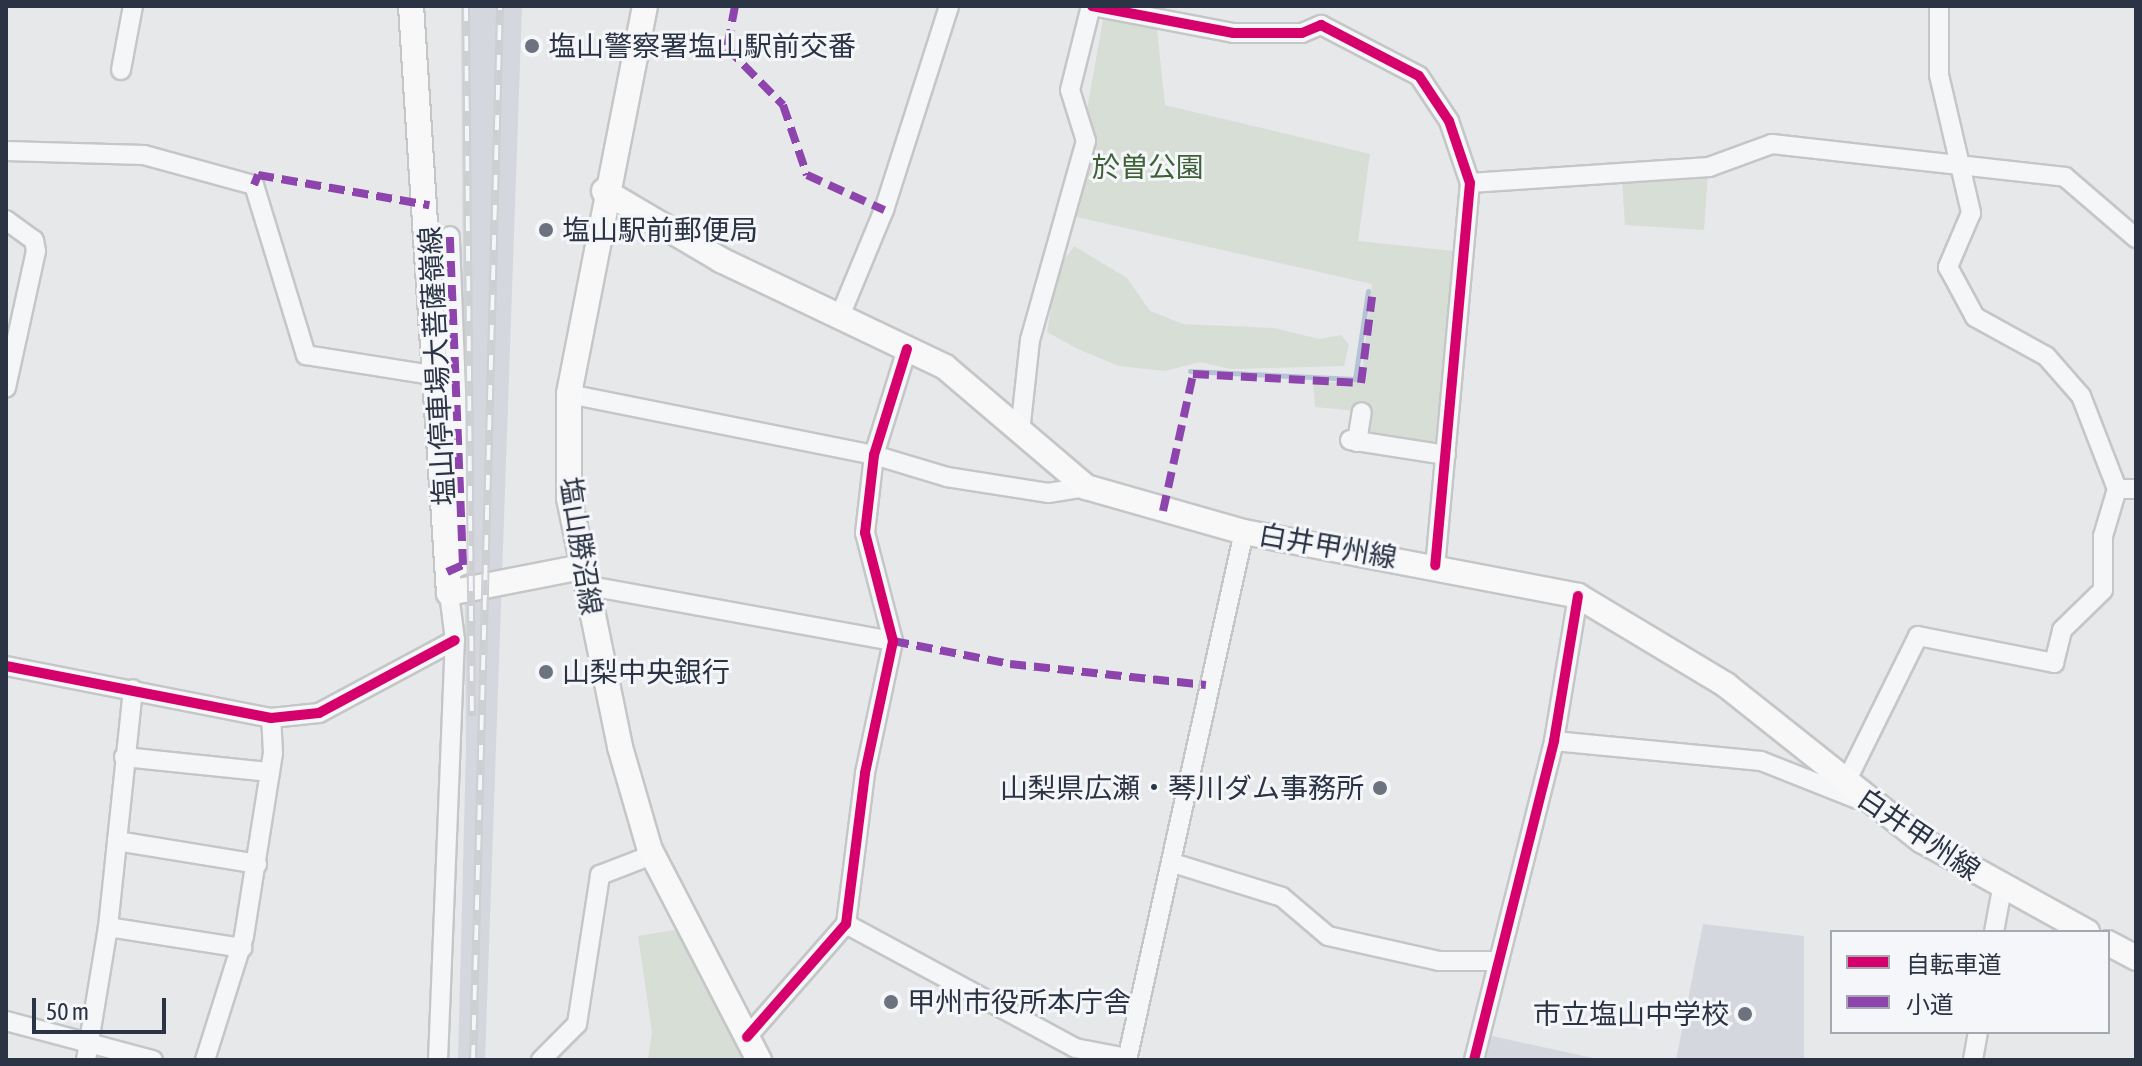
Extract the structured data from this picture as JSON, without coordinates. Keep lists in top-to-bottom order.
{
  "streets": {
    "main road": ["塩山停車場大菩薩嶺線", "塩山勝沼線", "白井甲州線"]
  },
  "crossings": [
    ["塩山勝沼線", "白井甲州線"]
  ],
  "parks": ["於曽公園"],
  "places": [
    "塩山警察署塩山駅前交番",
    "塩山駅前郵便局",
    "山梨中央銀行",
    "山梨県広瀬・琴川ダム事務所",
    "甲州市役所本庁舎",
    "市立塩山中学校"
  ],
  "legend": ["自転車道", "小道"],
  "scale_bar": "50 m"
}
